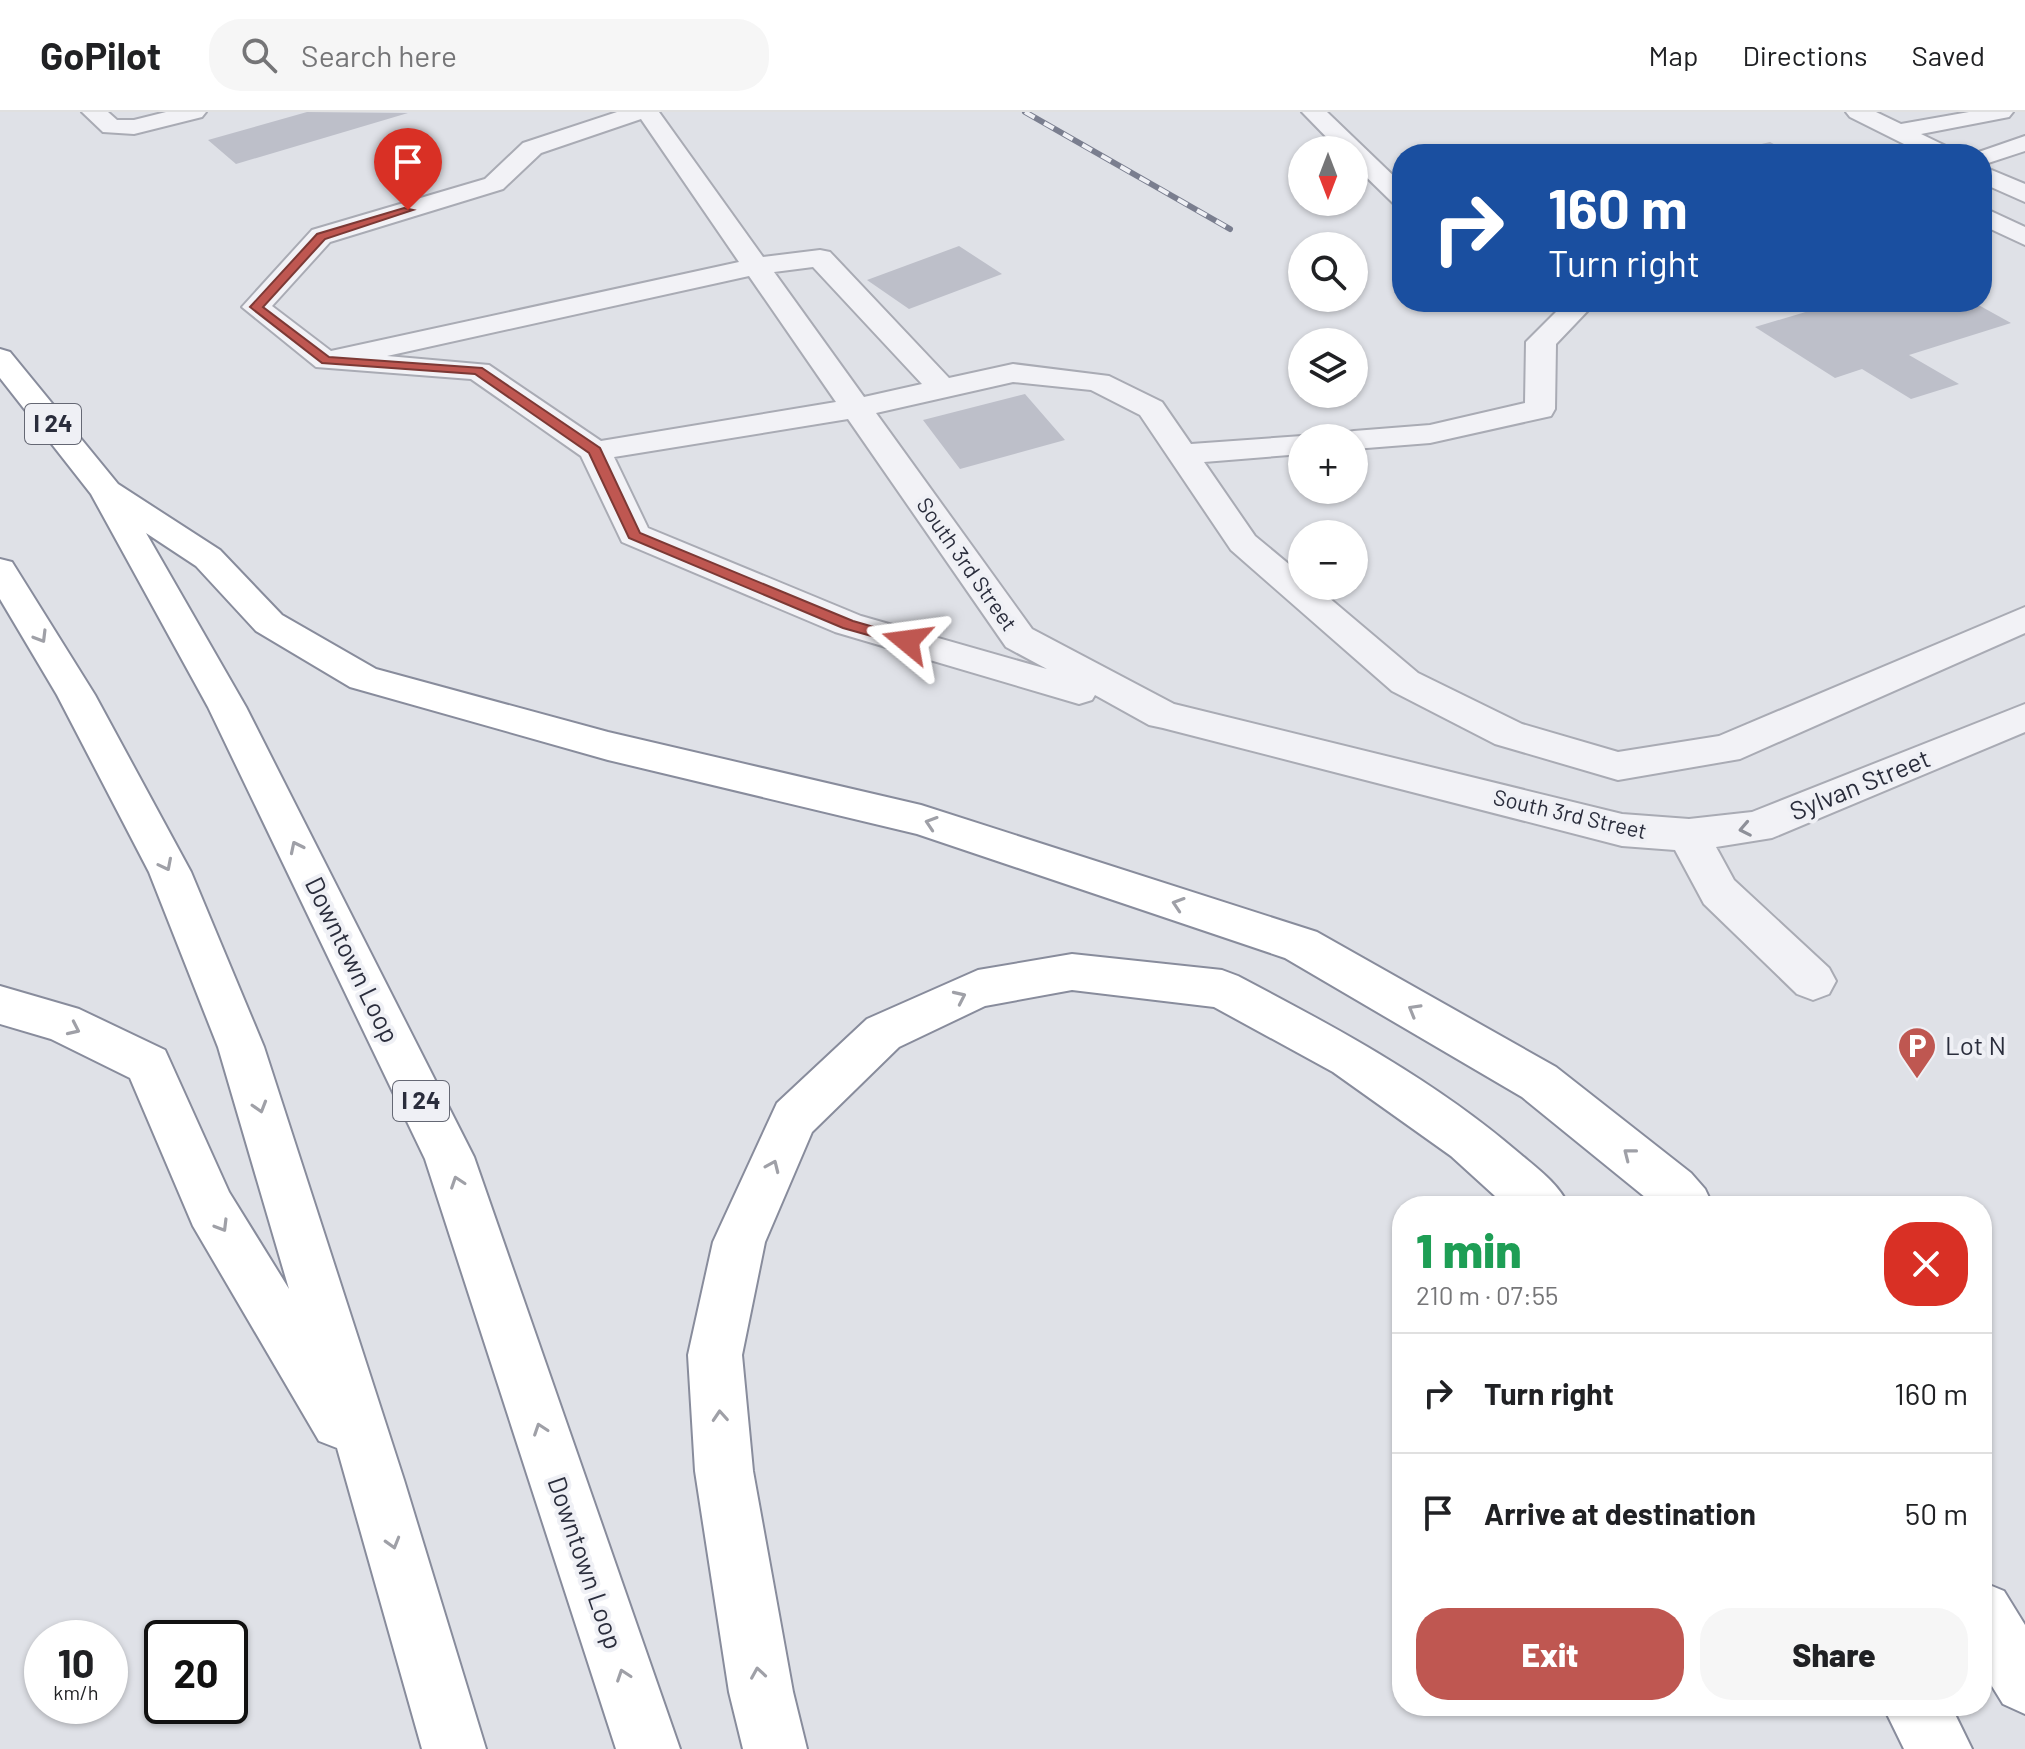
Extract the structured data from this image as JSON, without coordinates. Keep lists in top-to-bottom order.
{
  "streets": {
    "highway": ["I 24", "Downtown Loop"],
    "street": ["South 3rd Street", "Sylvan Street"]
  },
  "crossings": [
    ["South 3rd Street", "Sylvan Street"]
  ],
  "one_way": ["Sylvan Street"],
  "places": {
    "parking": ["Lot N"]
  },
  "north": "bottom",
  "page": {
    "header": "GoPilot",
    "search": "Search here",
    "nav": ["Map", "Directions", "Saved"],
    "map_buttons": ["+", "−"],
    "turn": ["160 m", "Turn right"],
    "heading": ["1 min", "210 m · 07:55"],
    "list": [
      {
        "name": "Turn right",
        "value": "160 m"
      },
      {
        "name": "Arrive at destination",
        "value": "50 m"
      }
    ],
    "buttons": ["Exit", "Share"],
    "speed": "10 km/h",
    "limit": "20"
  }
}
